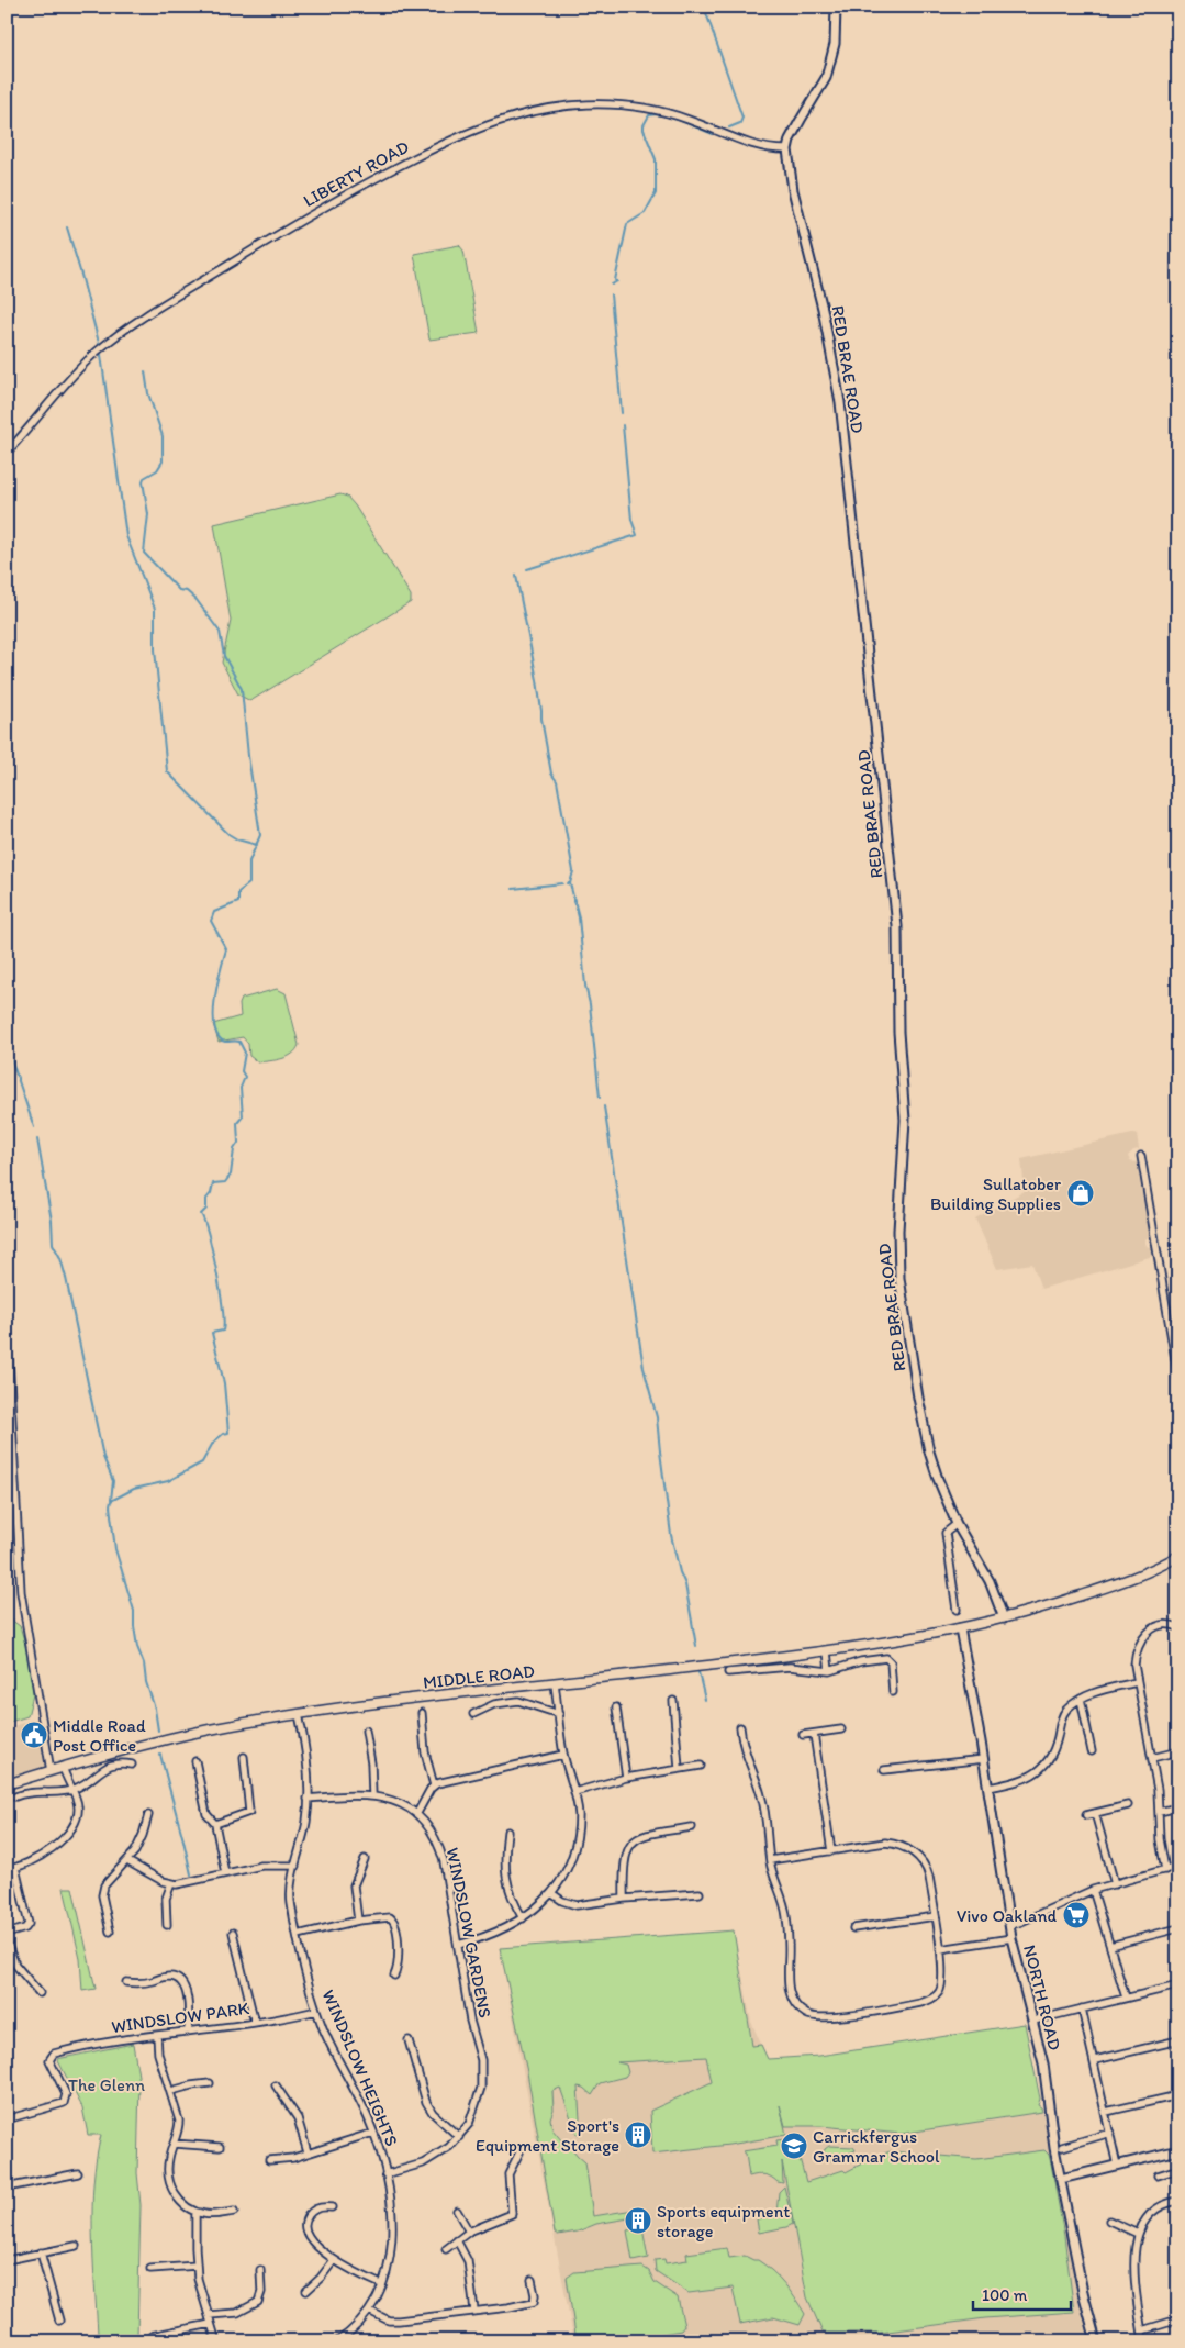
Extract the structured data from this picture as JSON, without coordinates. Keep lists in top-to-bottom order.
{
  "streets": {
    "main road": ["MIDDLE ROAD"],
    "street": [
      "LIBERTY ROAD",
      "RED BRAE ROAD",
      "WINDSLOW GARDENS",
      "NORTH ROAD",
      "WINDSLOW PARK",
      "WINDSLOW HEIGHTS"
    ]
  },
  "crossings": [
    ["LIBERTY ROAD", "RED BRAE ROAD"],
    ["RED BRAE ROAD", "MIDDLE ROAD"],
    ["MIDDLE ROAD", "NORTH ROAD"],
    ["MIDDLE ROAD", "WINDSLOW HEIGHTS"],
    ["WINDSLOW PARK", "WINDSLOW HEIGHTS"]
  ],
  "parks": ["The Glenn"],
  "places": {
    "shop": ["Sullatober Building Supplies"],
    "public building": ["Middle Road Post Office"],
    "supermarket": ["Vivo Oakland"],
    "building": ["Sport's Equipment Storage", "Sports equipment storage"],
    "school or university": ["Carrickfergus Grammar School"]
  },
  "scale_bar": "100 m"
}
